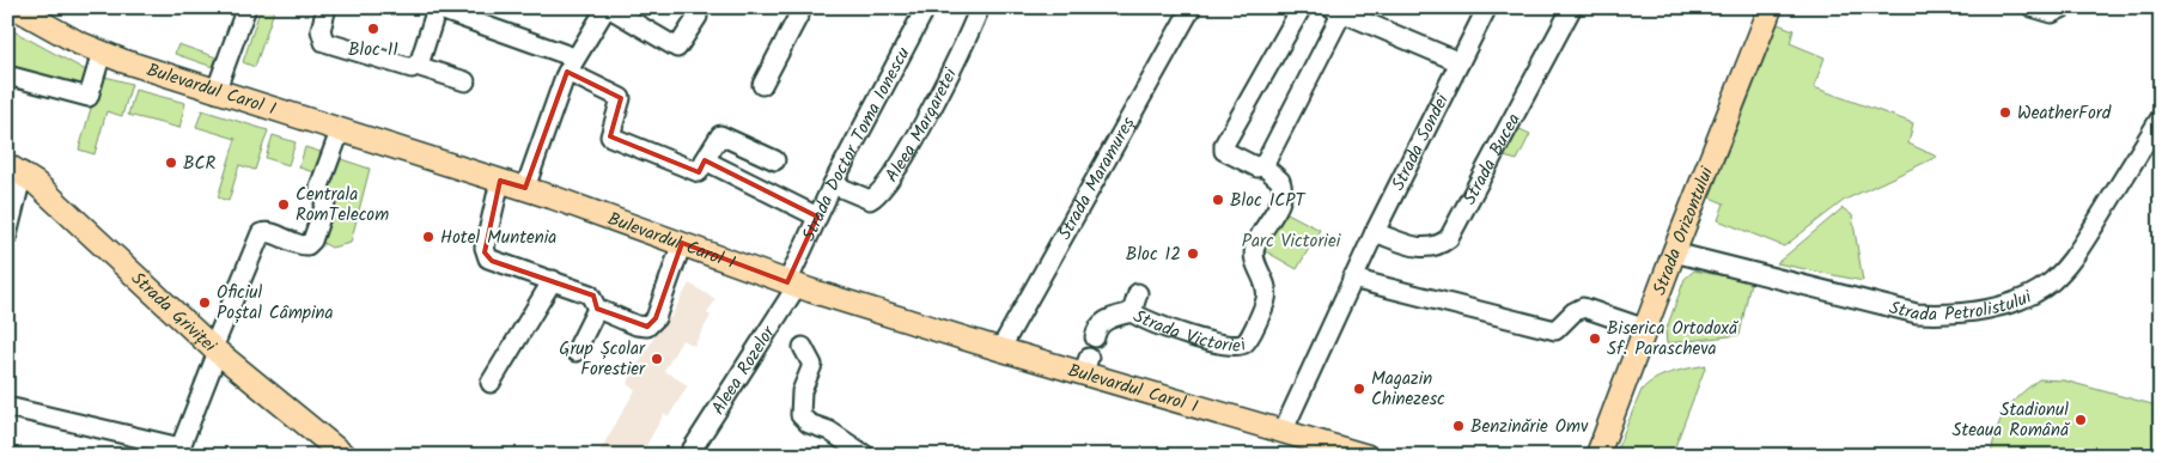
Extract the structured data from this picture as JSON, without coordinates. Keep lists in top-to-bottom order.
{
  "streets": {
    "main road": ["Bulevardul Carol I", "Strada Orizontului", "Strada Griviței"],
    "street": [
      "Aleea Margaretei",
      "Strada Sondei",
      "Strada Doctor Toma Ionescu",
      "Strada Bucea",
      "Strada Maramureș",
      "Strada Petrolistului",
      "Strada Victoriei",
      "Aleea Rozelor"
    ]
  },
  "crossings": [
    ["Bulevardul Carol I", "Strada Sondei"],
    ["Bulevardul Carol I", "Strada Doctor Toma Ionescu"],
    ["Bulevardul Carol I", "Strada Maramureș"],
    ["Bulevardul Carol I", "Aleea Rozelor"],
    ["Aleea Margaretei", "Strada Doctor Toma Ionescu"],
    ["Strada Sondei", "Strada Bucea"],
    ["Strada Doctor Toma Ionescu", "Aleea Rozelor"],
    ["Strada Orizontului", "Strada Petrolistului"]
  ],
  "parks": ["Parc Victoriei"],
  "places": [
    "Bloc 11",
    "WeatherFord",
    "BCR",
    "Bloc ICPT",
    "Centrala RomTelecom",
    "Hotel Muntenia",
    "Bloc 12",
    "Oficiul Poștal Câmpina",
    "Biserica Ortodoxă Sf. Parascheva",
    "Grup Școlar Forestier",
    "Magazin Chinezesc",
    "Stadionul Steaua Română",
    "Benzinărie Omv"
  ]
}
